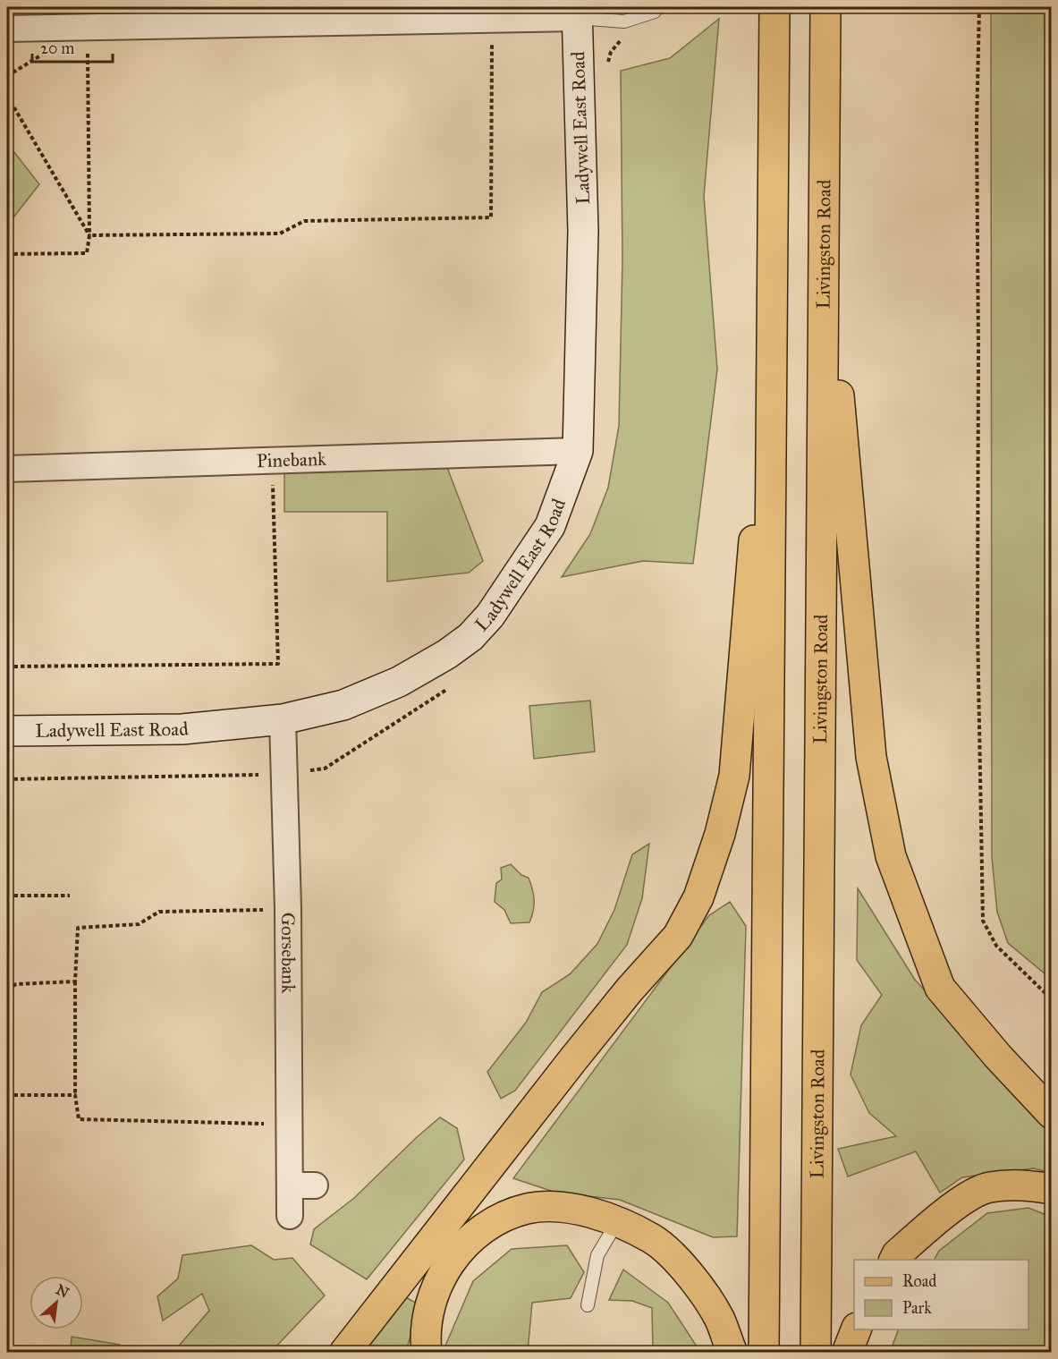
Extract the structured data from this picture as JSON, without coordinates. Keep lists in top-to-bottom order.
{
  "streets": {
    "main road": ["Livingston Road"],
    "street": ["Ladywell East Road", "Pinebank", "Gorsebank"]
  },
  "crossings": [
    ["Ladywell East Road", "Pinebank"],
    ["Ladywell East Road", "Gorsebank"]
  ],
  "legend": ["Road", "Park"],
  "scale_bar": "20 m",
  "north": "top right"
}
